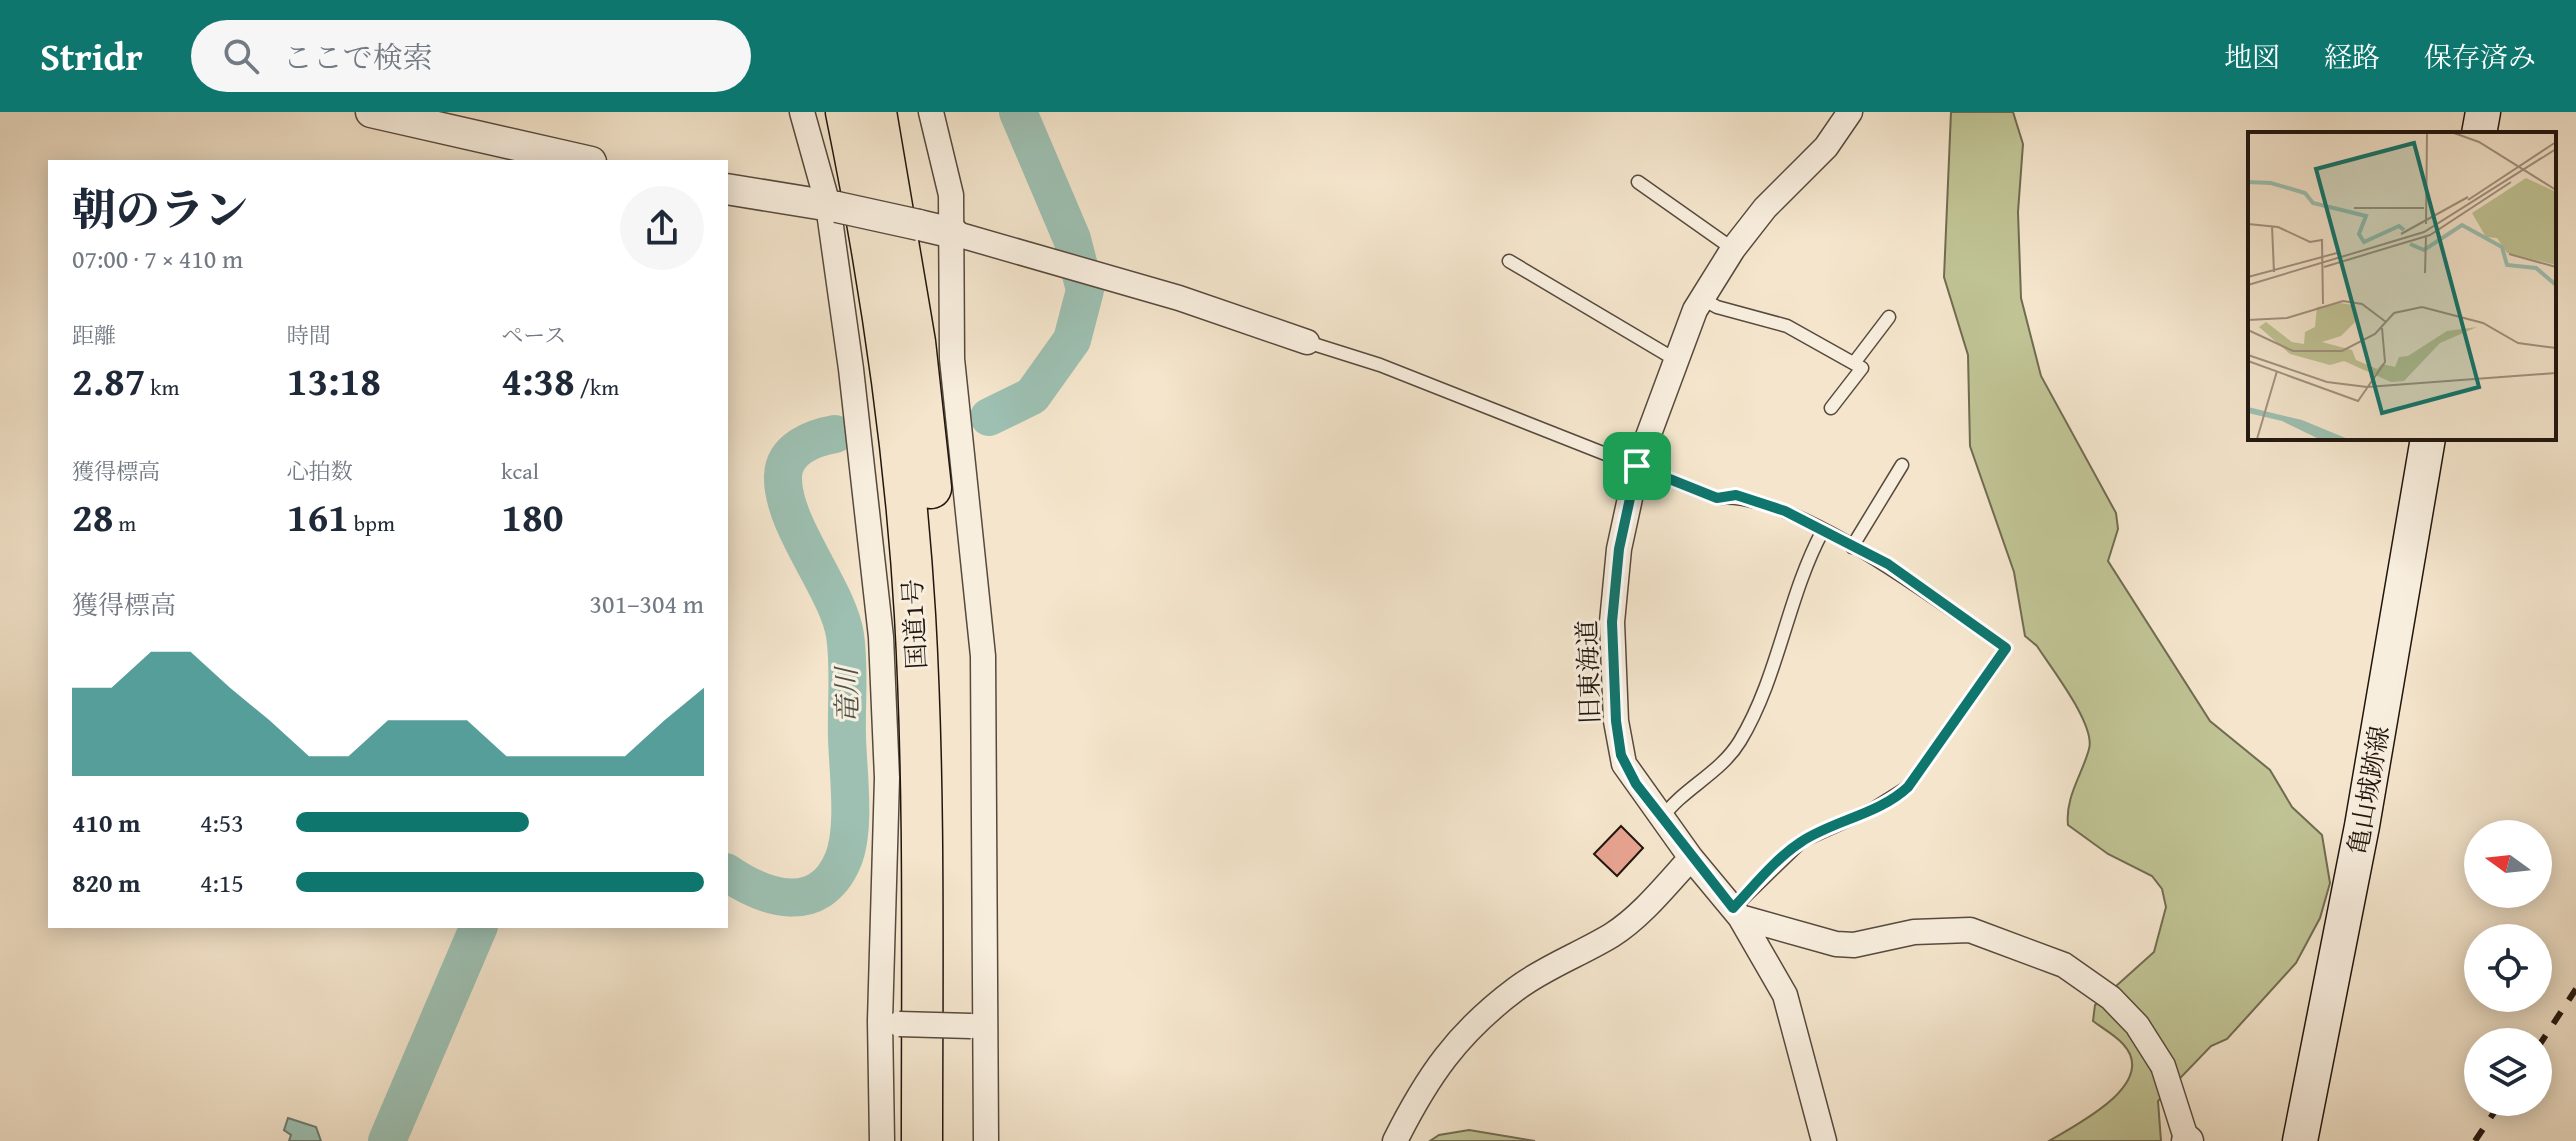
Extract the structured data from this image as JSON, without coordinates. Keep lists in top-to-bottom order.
{
  "streets": {
    "highway": ["国道1号"],
    "main road": ["亀山城跡線"],
    "street": ["旧東海道"]
  },
  "water": ["竜川"],
  "north": "left",
  "page": {
    "header": "Stridr",
    "search": "ここで検索",
    "nav": ["地図", "経路", "保存済み"],
    "heading": ["朝のラン", "07:00 · 7 × 410 m"],
    "stats": [
      ["距離", "2.87 km"],
      ["時間", "13:18"],
      ["ペース", "4:38 /km"],
      ["獲得標高", "28 m"],
      ["心拍数", "161 bpm"],
      ["kcal", "180"]
    ],
    "chart": ["獲得標高", "301–304 m"],
    "list": [
      {
        "name": "410 m",
        "note": "4:53"
      },
      {
        "name": "820 m",
        "note": "4:15"
      }
    ]
  }
}
